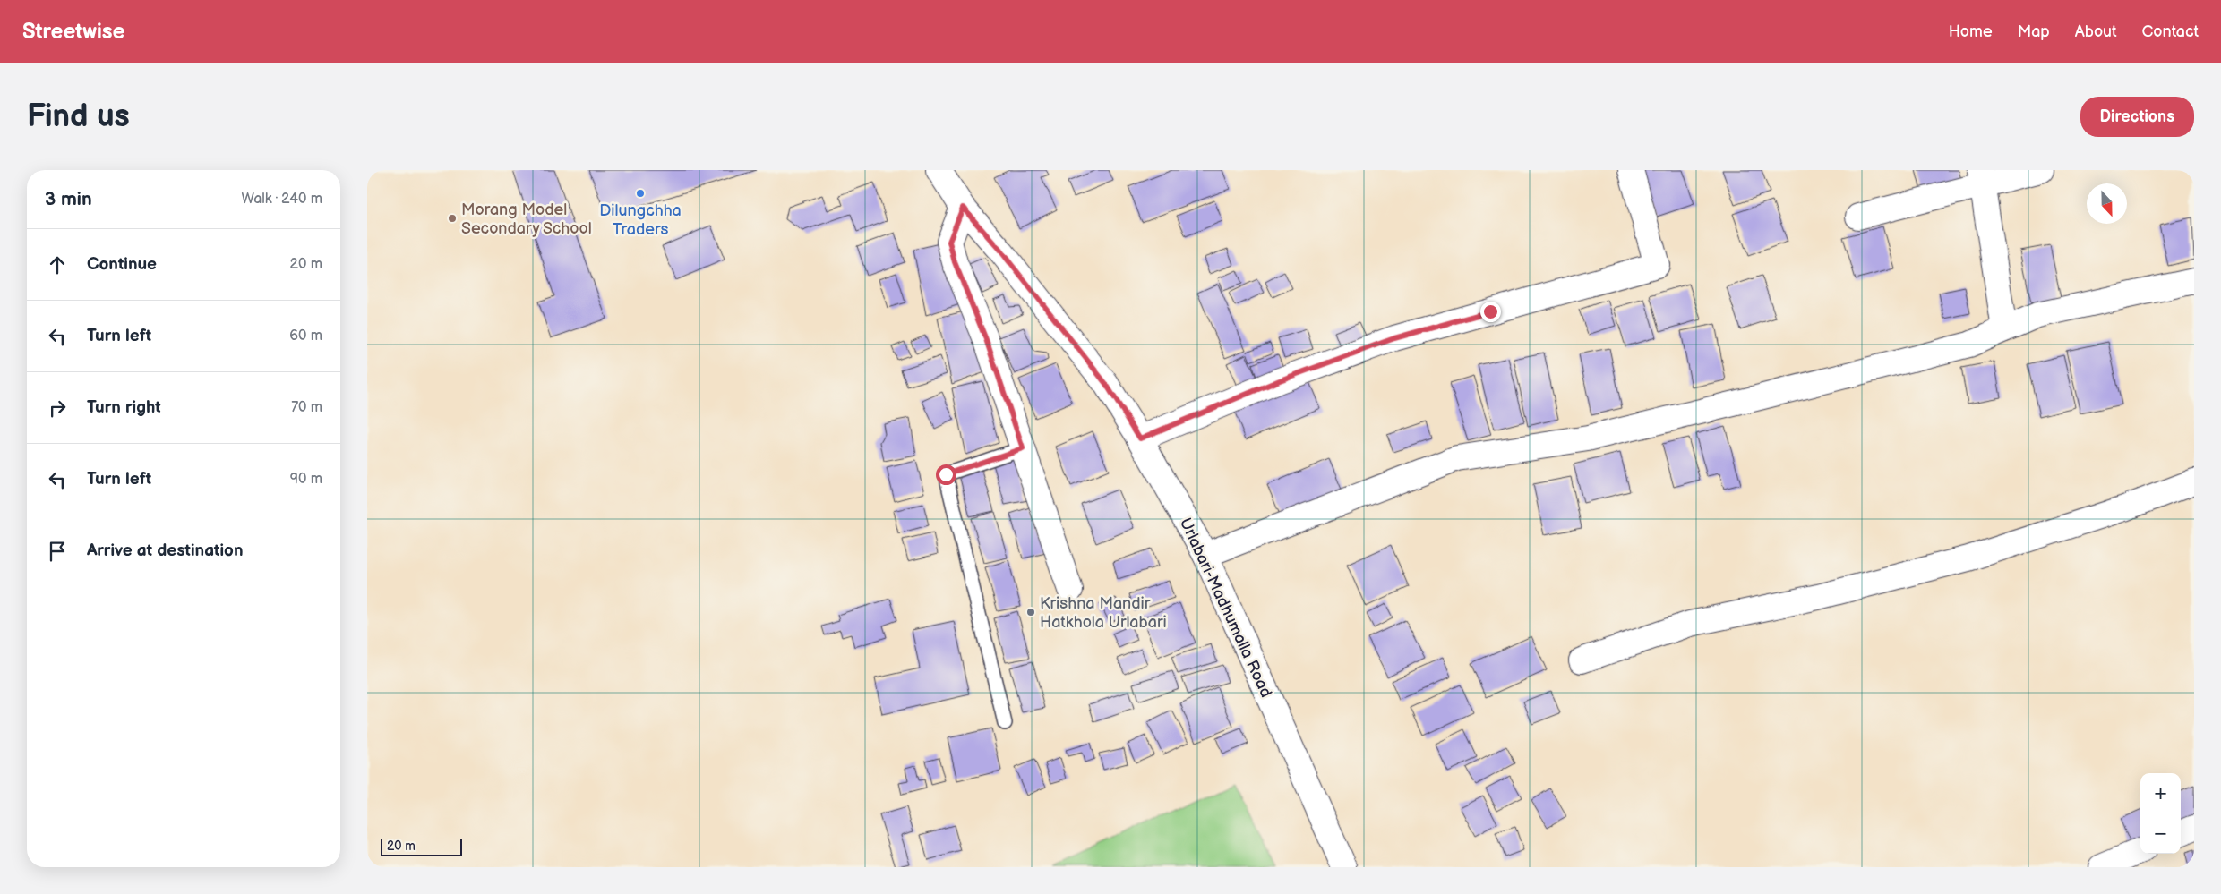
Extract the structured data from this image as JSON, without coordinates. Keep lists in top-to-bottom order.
{
  "streets": {
    "street": ["Urlabari-Madhumalla Road"]
  },
  "places": ["Dilungchha Traders", "Morang Model Secondary School", "Krishna Mandir Hatkhola Urlabari"],
  "scale_bar": "20 m",
  "north": "bottom",
  "page": {
    "header": "Streetwise",
    "nav": [
      "Home",
      "Map",
      "About",
      "Contact"
    ],
    "buttons": "Directions",
    "title": "Find us",
    "heading": ["3 min", "Walk · 240 m"],
    "list": [
      ["Continue", "20 m"],
      ["Turn left", "60 m"],
      ["Turn right", "70 m"],
      ["Turn left", "90 m"],
      "Arrive at destination"
    ],
    "map_buttons": ["+", "−"],
    "scale": "20 m"
  }
}
